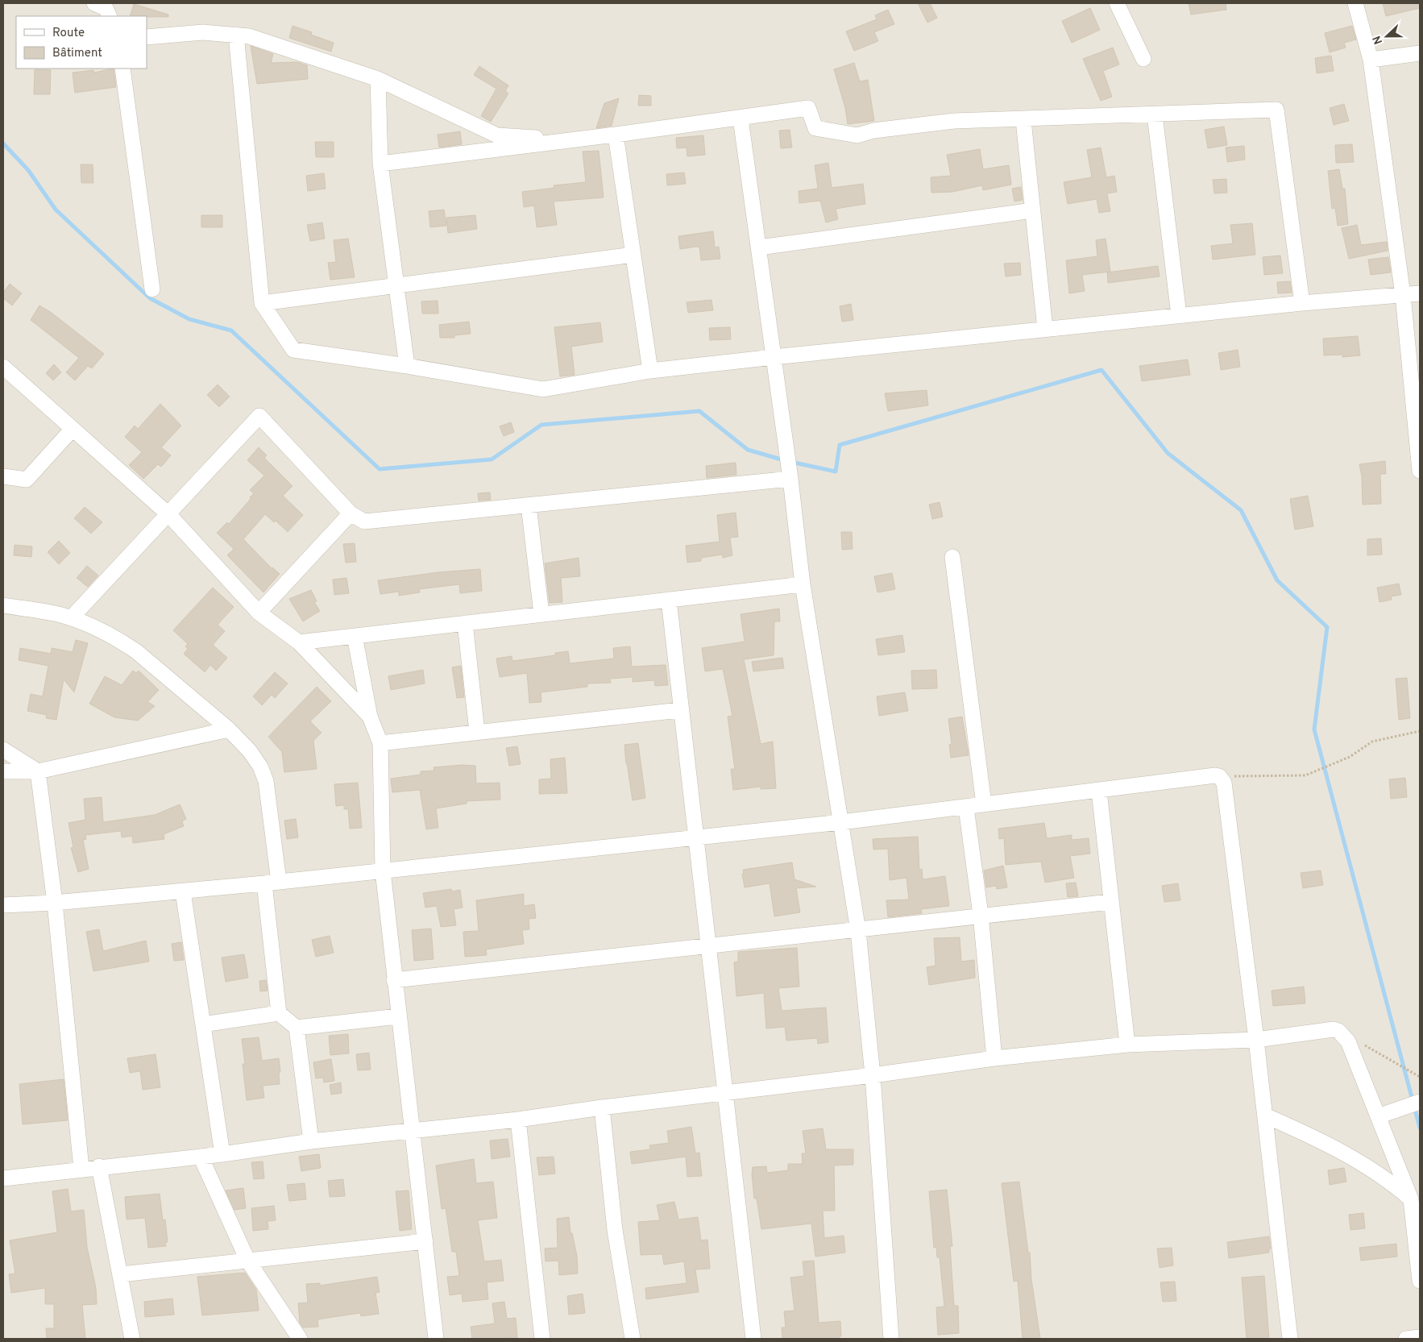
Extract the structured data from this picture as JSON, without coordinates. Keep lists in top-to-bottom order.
{
  "legend": ["Route", "Bâtiment"],
  "north": "left"
}
